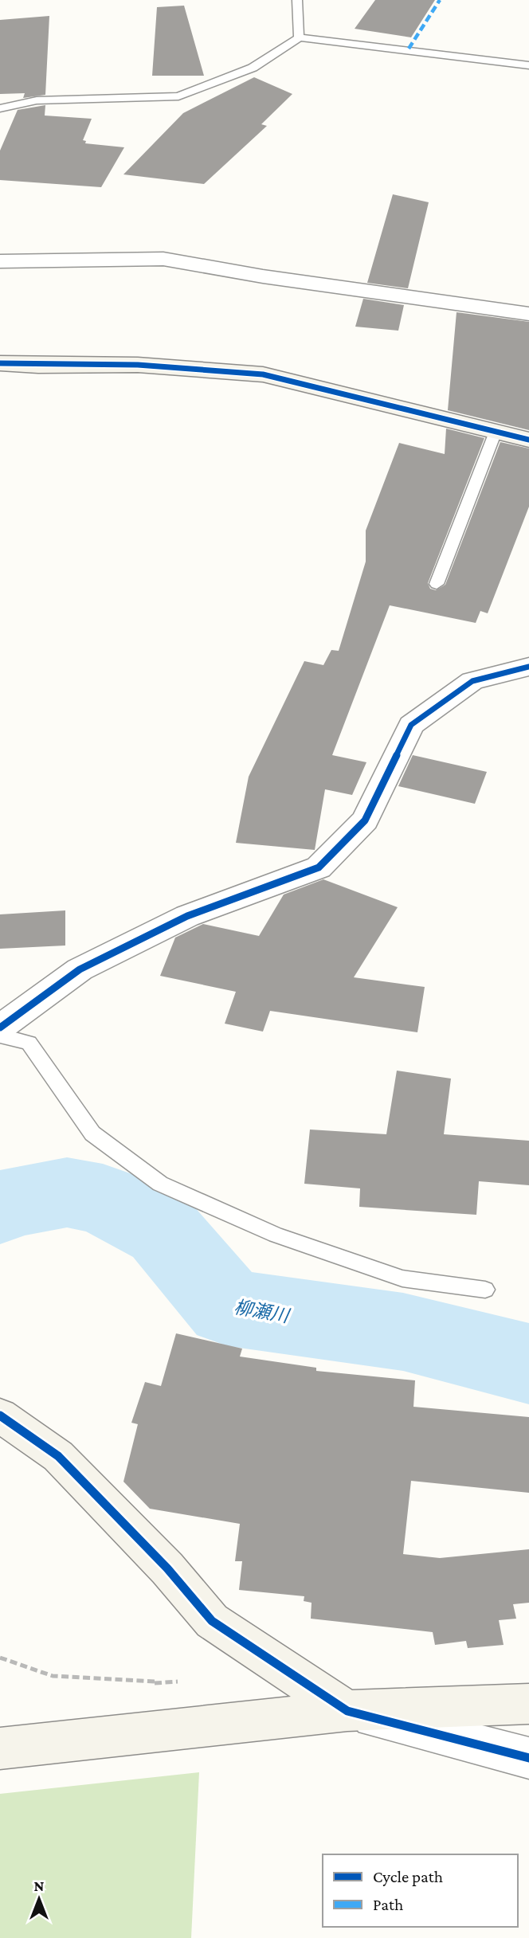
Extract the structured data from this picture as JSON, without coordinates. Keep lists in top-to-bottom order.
{
  "water": ["柳瀬川"],
  "legend": ["Cycle path", "Path"],
  "north": "top"
}
